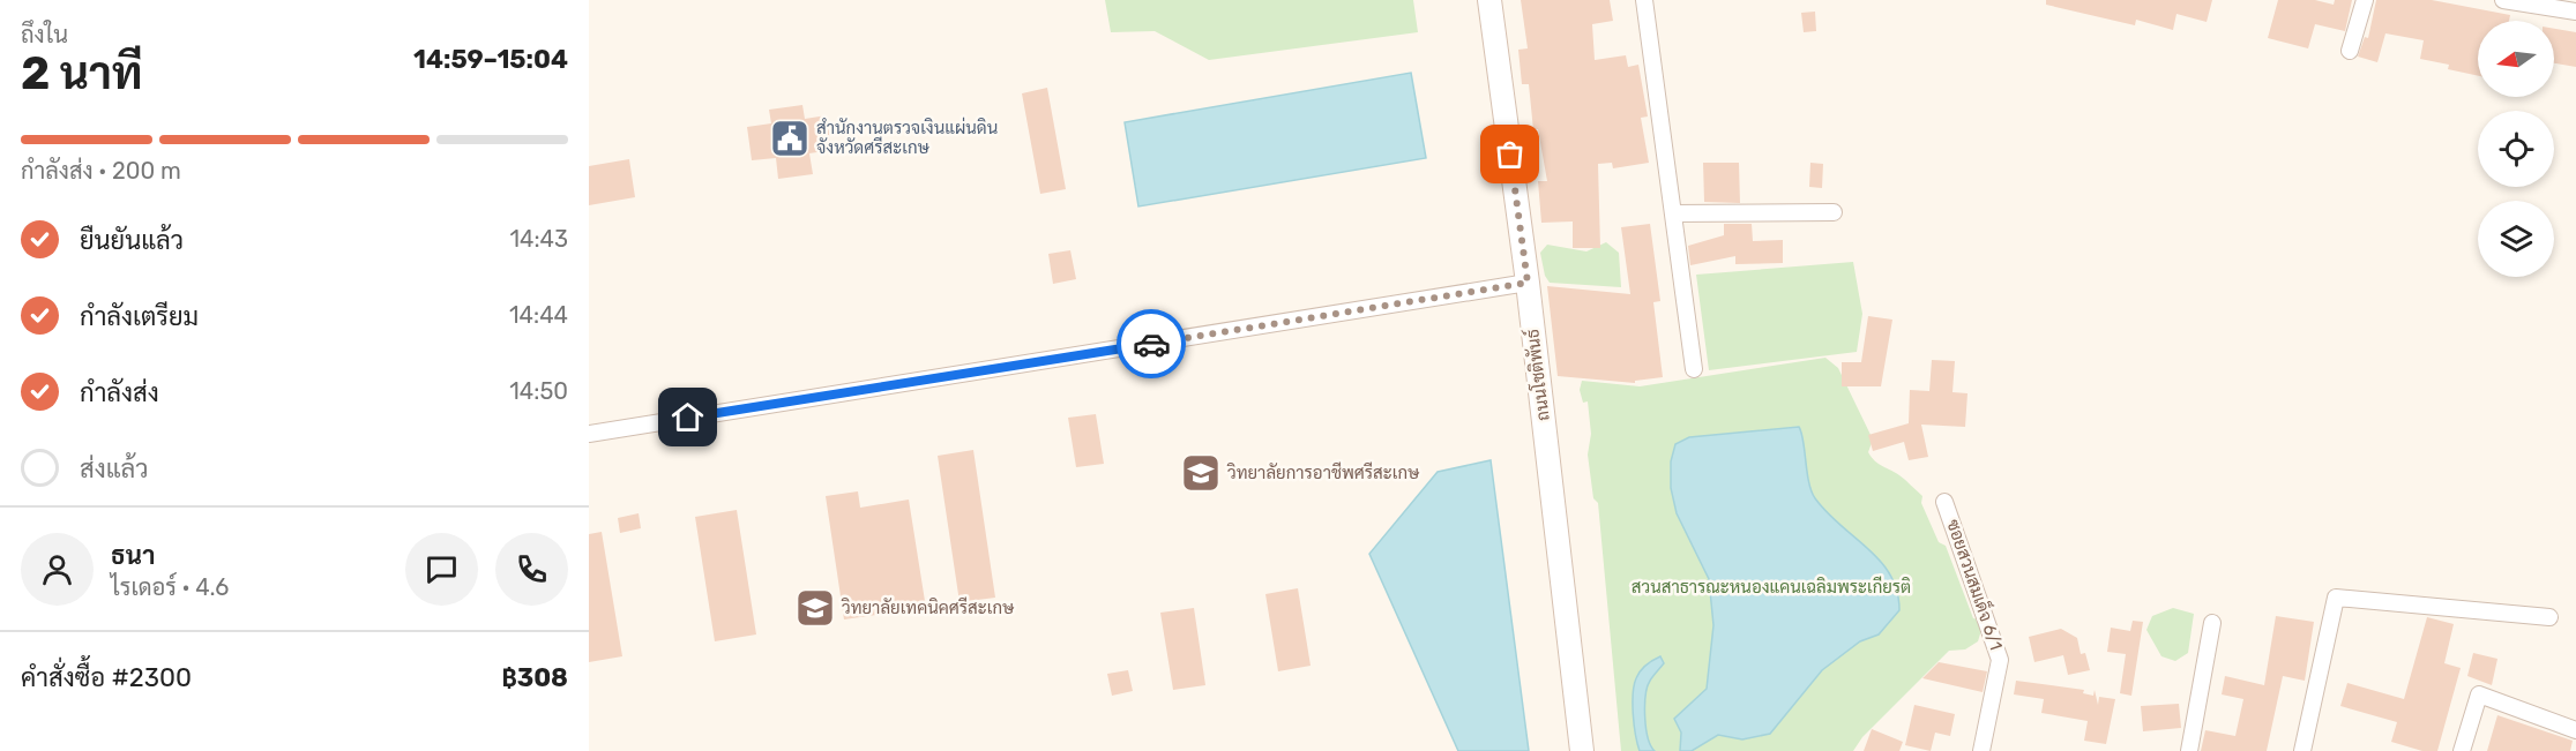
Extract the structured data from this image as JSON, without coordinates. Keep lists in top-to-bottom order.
{
  "streets": {
    "street": ["ถนนโชติพันธ์", "ซอยสวนสมเด็จ 6/1"]
  },
  "parks": ["สวนสาธารณะหนองแคนเฉลิมพระเกียรติ"],
  "places": {
    "public building": ["สำนักงานตรวจเงินแผ่นดิน จังหวัดศรีสะเกษ"],
    "school or university": ["วิทยาลัยการอาชีพศรีสะเกษ", "วิทยาลัยเทคนิคศรีสะเกษ"]
  },
  "north": "left",
  "page": {
    "heading": ["2 นาที", "ถึงใน", "14:59–15:04"],
    "panel": [
      "ธนา",
      "ไรเดอร์ · 4.6",
      "คำสั่งซื้อ #2300",
      "฿308"
    ],
    "bar": "กำลังส่ง · 200 m",
    "list": [
      ["ยืนยันแล้ว", "14:43"],
      ["กำลังเตรียม", "14:44"],
      ["กำลังส่ง", "14:50"],
      "ส่งแล้ว"
    ]
  }
}
